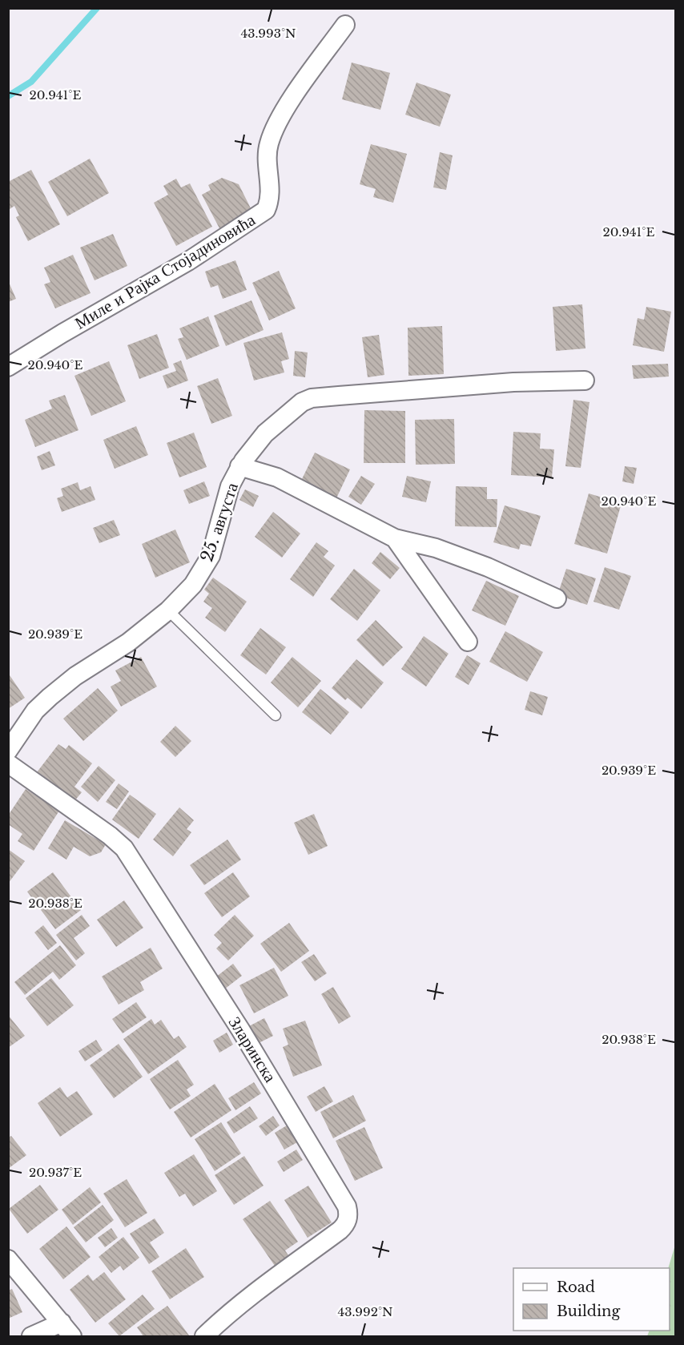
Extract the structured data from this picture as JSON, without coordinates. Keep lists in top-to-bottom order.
{
  "streets": {
    "street": ["Миле и Рајка Стојадиновића", "25. августа", "Зларинска"]
  },
  "legend": ["Road", "Building"],
  "coordinates": [
    "43.993°N",
    "20.941°E",
    "20.940°E",
    "20.939°E",
    "20.938°E",
    "20.937°E",
    "43.992°N"
  ]
}
